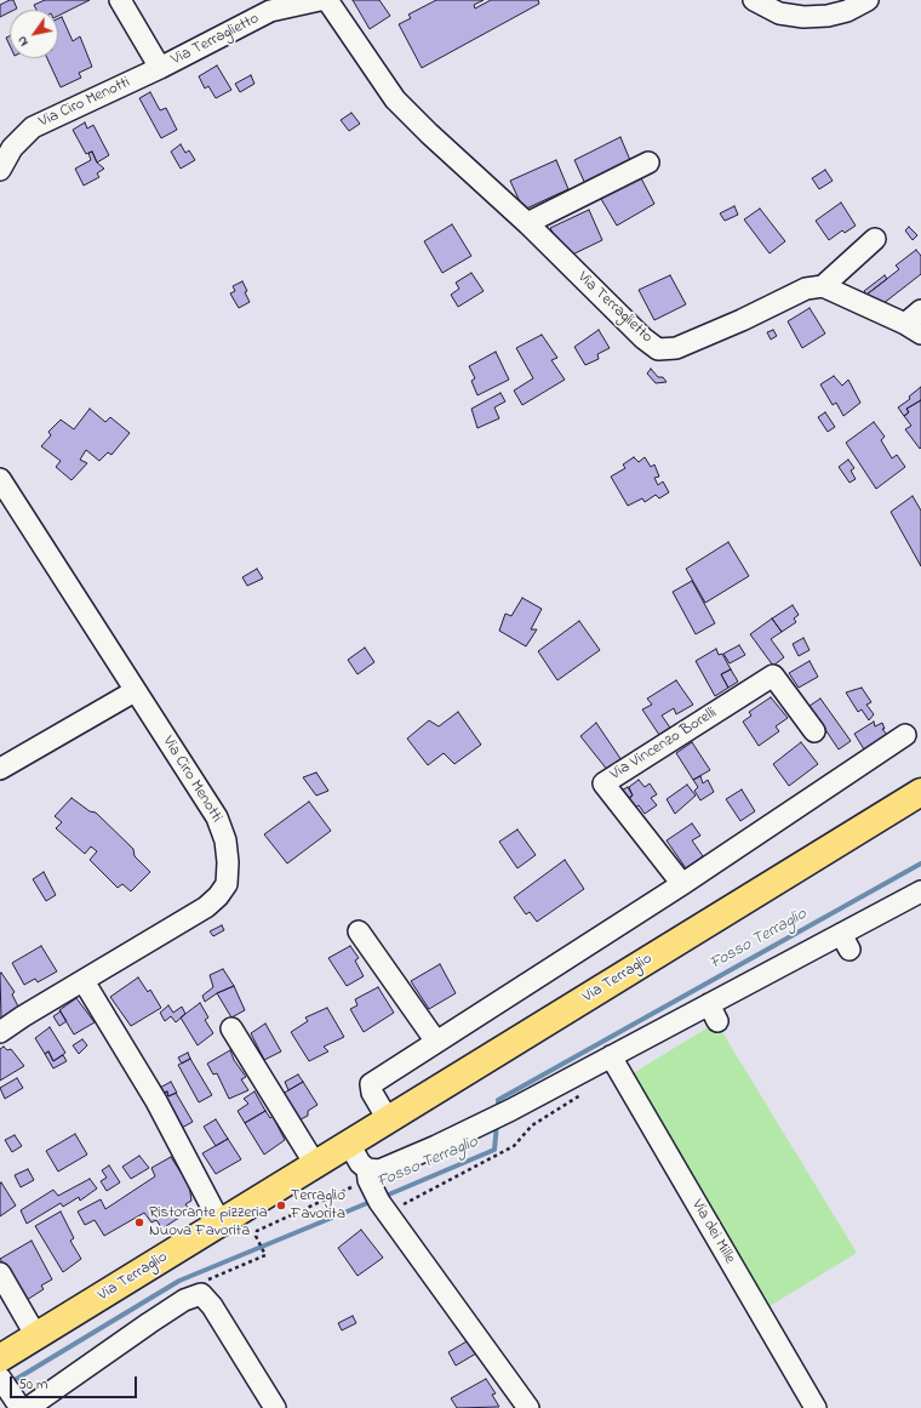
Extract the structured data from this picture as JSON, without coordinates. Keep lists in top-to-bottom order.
{
  "streets": {
    "main road": ["Via Terraglio"],
    "street": [
      "Via Terraglietto",
      "Via Ciro Menotti",
      "Via Vincenzo Borelli",
      "Via dei Mille"
    ]
  },
  "crossings": [
    ["Via Terraglietto", "Via Ciro Menotti"]
  ],
  "water": ["Fosso Terraglio"],
  "places": ["Terraglio Favorita", "Ristorante pizzeria Nuova Favorita"],
  "scale_bar": "50 m",
  "north": "bottom left"
}
